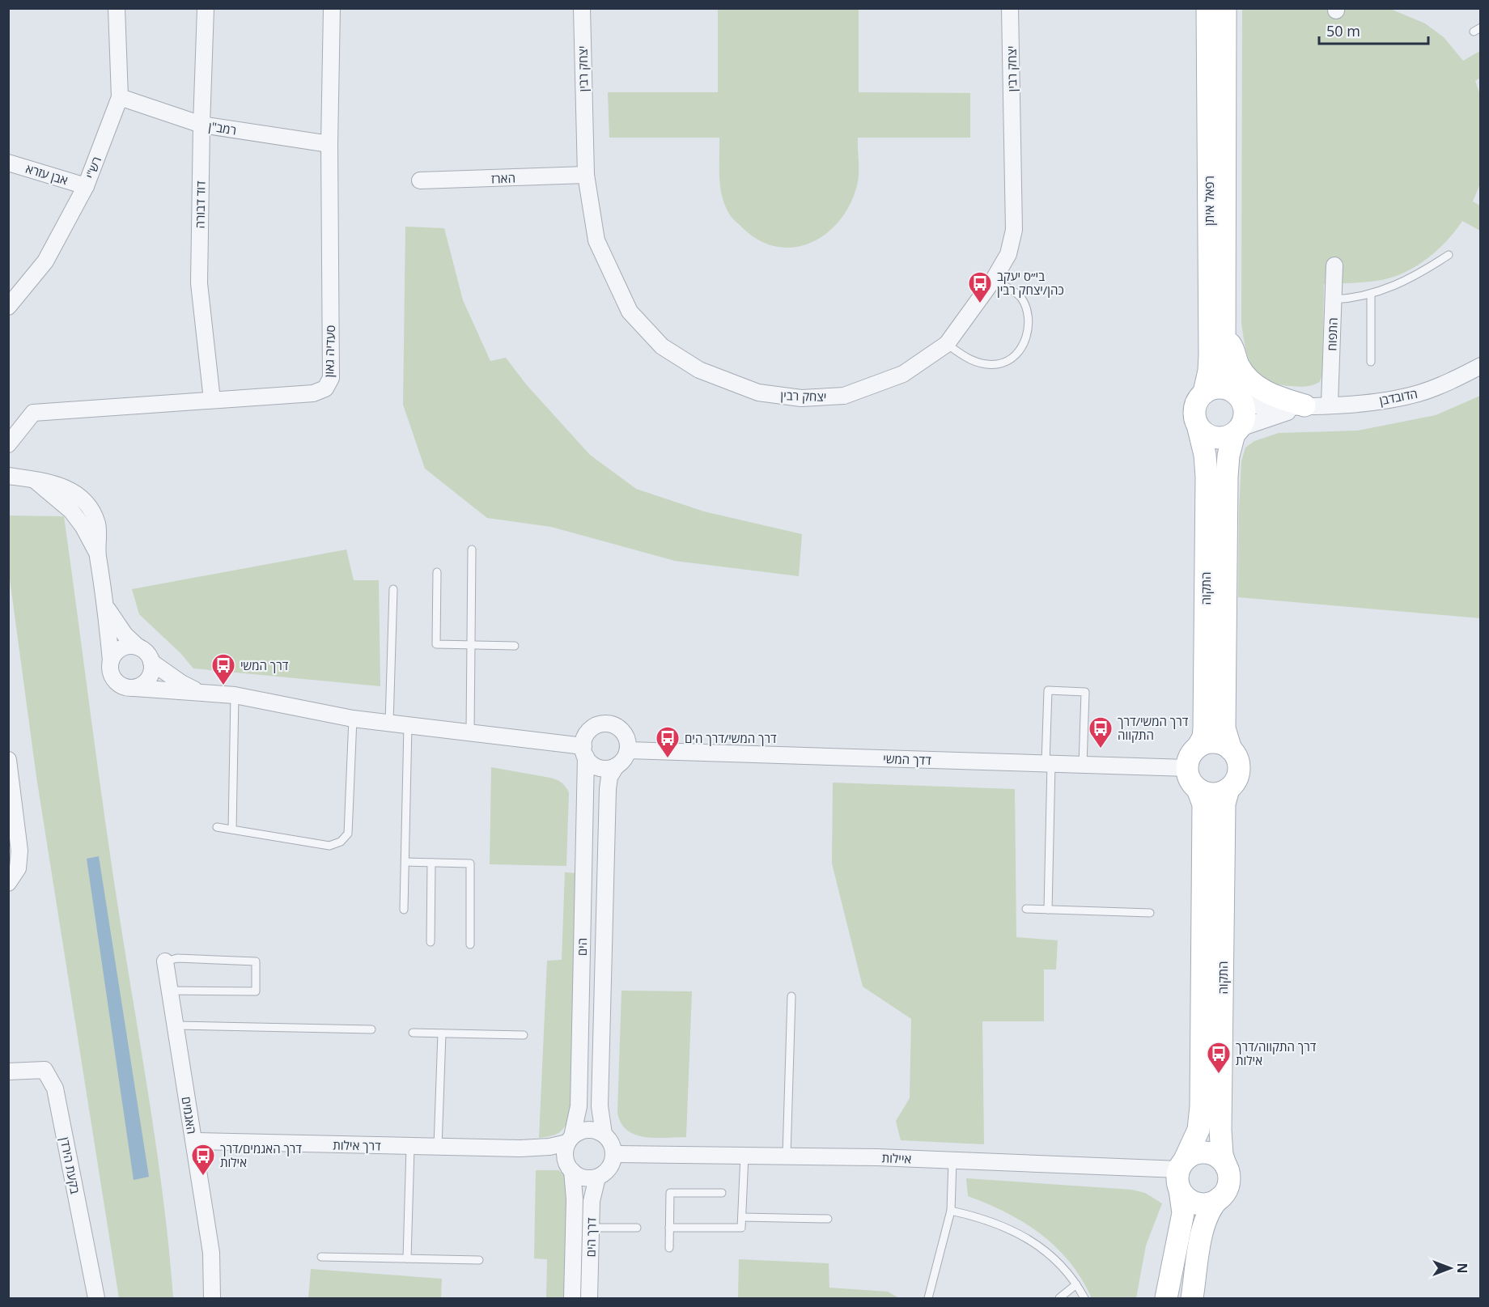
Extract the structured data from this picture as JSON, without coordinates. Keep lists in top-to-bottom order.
{
  "streets": {
    "street": [
      "יצחק רבין",
      "רמב\"ן",
      "רש\"י",
      "אבן עזרא",
      "הארז",
      "רפאל איתן",
      "דוד דבורה",
      "התפוח",
      "סעדיה גאון",
      "הדובדבן",
      "התקוה",
      "דדך המשי",
      "הים",
      "האגמים",
      "דרך אילות",
      "איילות",
      "בקעת הירדן",
      "דרך הים"
    ]
  },
  "crossings": [
    ["יצחק רבין", "הארז"],
    ["רמב\"ן", "רש\"י"],
    ["רמב\"ן", "דוד דבורה"],
    ["רמב\"ן", "סעדיה גאון"],
    ["רש\"י", "אבן עזרא"],
    ["רפאל איתן", "הדובדבן"],
    ["רפאל איתן", "התקוה"],
    ["דוד דבורה", "סעדיה גאון"],
    ["התפוח", "הדובדבן"],
    ["הדובדבן", "התקוה"],
    ["התקוה", "דדך המשי"],
    ["התקוה", "איילות"],
    ["דדך המשי", "הים"],
    ["הים", "איילות"],
    ["הים", "דרך הים"],
    ["האגמים", "דרך אילות"],
    ["איילות", "דרך הים"]
  ],
  "places": {
    "bus stop": [
      "בי״ס יעקב כהן/יצחק רבין",
      "דרך המשי",
      "דרך המשי/דרך התקווה",
      "דרך המשי/דרך הים",
      "דרך התקווה/דרך אילות",
      "דרך האגמים/דרך אילות"
    ]
  },
  "scale_bar": "50 m",
  "north": "right"
}
